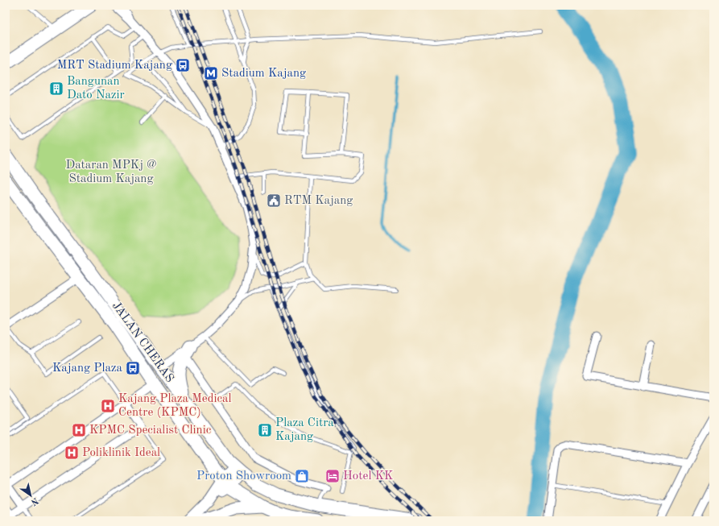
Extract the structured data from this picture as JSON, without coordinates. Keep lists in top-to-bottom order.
{
  "streets": {
    "main road": ["JALAN CHERAS"]
  },
  "parks": ["Dataran MPKj @ Stadium Kajang"],
  "places": {
    "bus stop": ["MRT Stadium Kajang", "Kajang Plaza"],
    "metro station": ["Stadium Kajang"],
    "building": ["Bangunan Dato Nazir", "Plaza Citra Kajang"],
    "public building": ["RTM Kajang"],
    "hospital": ["Kajang Plaza Medical Centre (KPMC)", "KPMC Specialist Clinic", "Poliklinik Ideal"],
    "shop": ["Proton Showroom"],
    "hotel": ["Hotel KK"]
  },
  "north": "bottom right"
}
